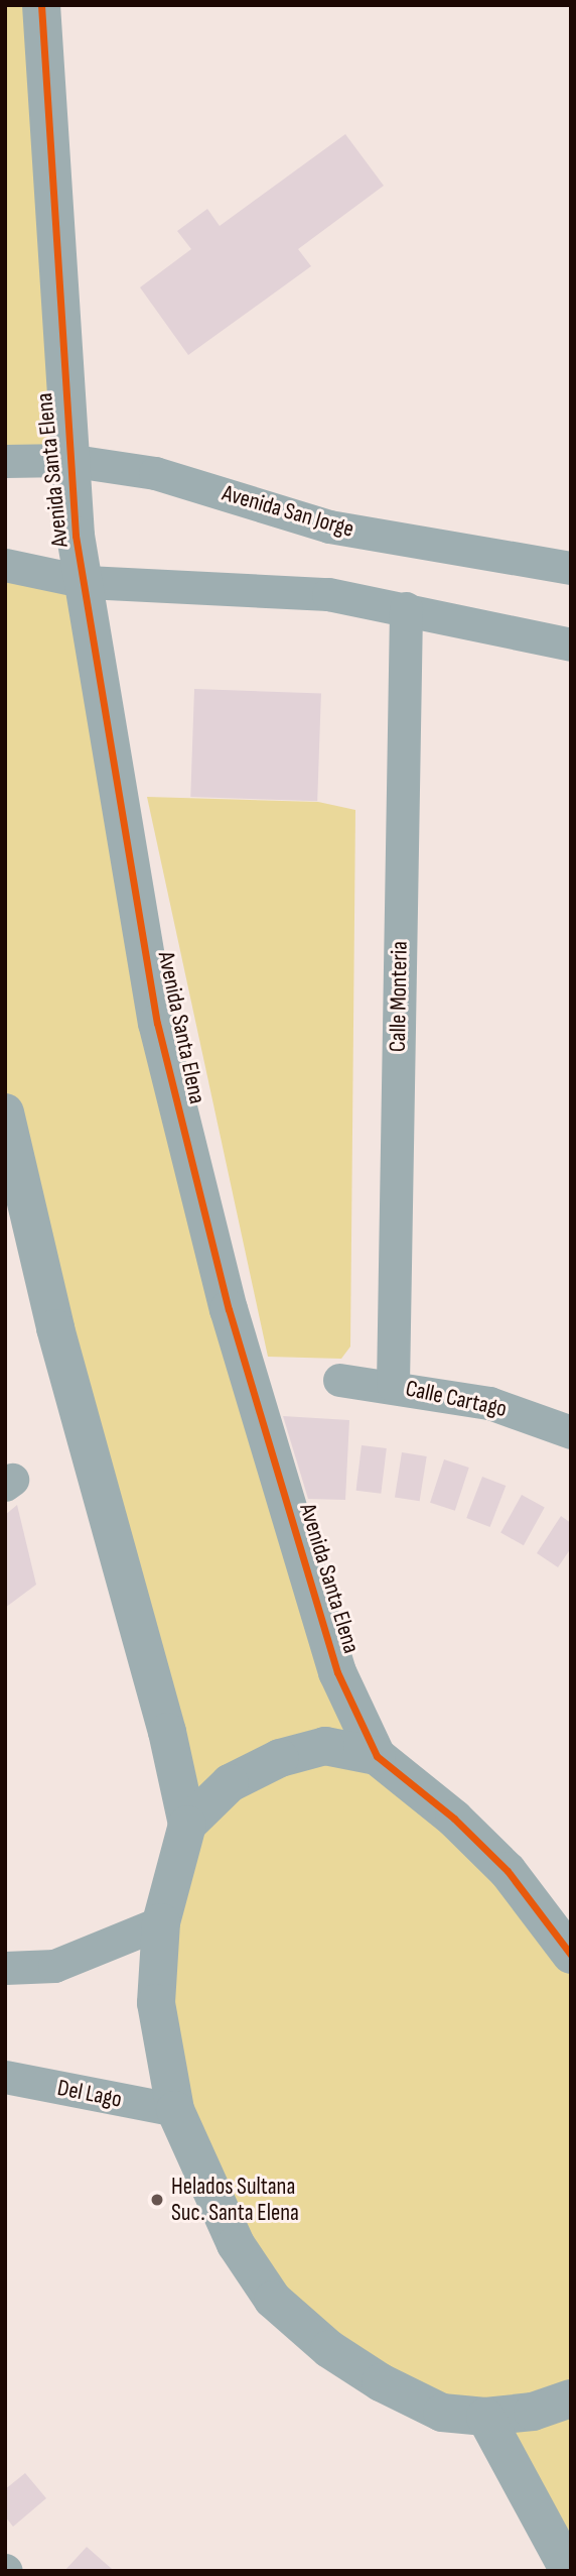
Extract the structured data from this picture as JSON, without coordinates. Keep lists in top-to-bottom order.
{
  "streets": {
    "street": [
      "Avenida Santa Elena",
      "Avenida San Jorge",
      "Calle Monteria",
      "Calle Cartago",
      "Del Lago"
    ]
  },
  "crossings": [
    ["Avenida Santa Elena", "Avenida San Jorge"],
    ["Calle Monteria", "Calle Cartago"]
  ],
  "places": ["Helados Sultana Suc. Santa Elena"]
}
